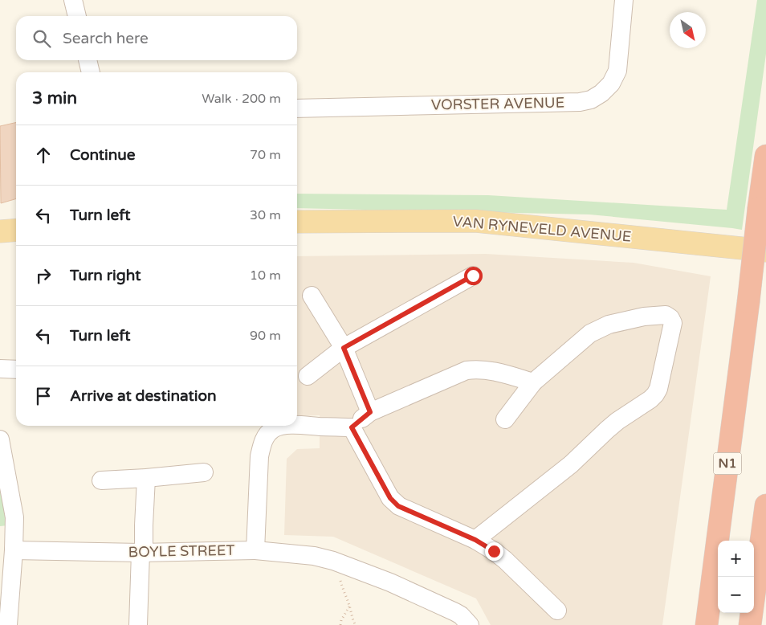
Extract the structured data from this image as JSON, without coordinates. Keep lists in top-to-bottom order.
{
  "streets": {
    "highway": ["N1"],
    "main road": ["VAN RYNEVELD AVENUE"],
    "street": ["VORSTER AVENUE", "BOYLE STREET"]
  },
  "north": "bottom right",
  "page": {
    "search": "Search here",
    "heading": ["3 min", "Walk · 200 m"],
    "list": [
      ["Continue", "70 m"],
      ["Turn left", "30 m"],
      ["Turn right", "10 m"],
      ["Turn left", "90 m"],
      "Arrive at destination"
    ],
    "map_buttons": ["+", "−"]
  }
}
